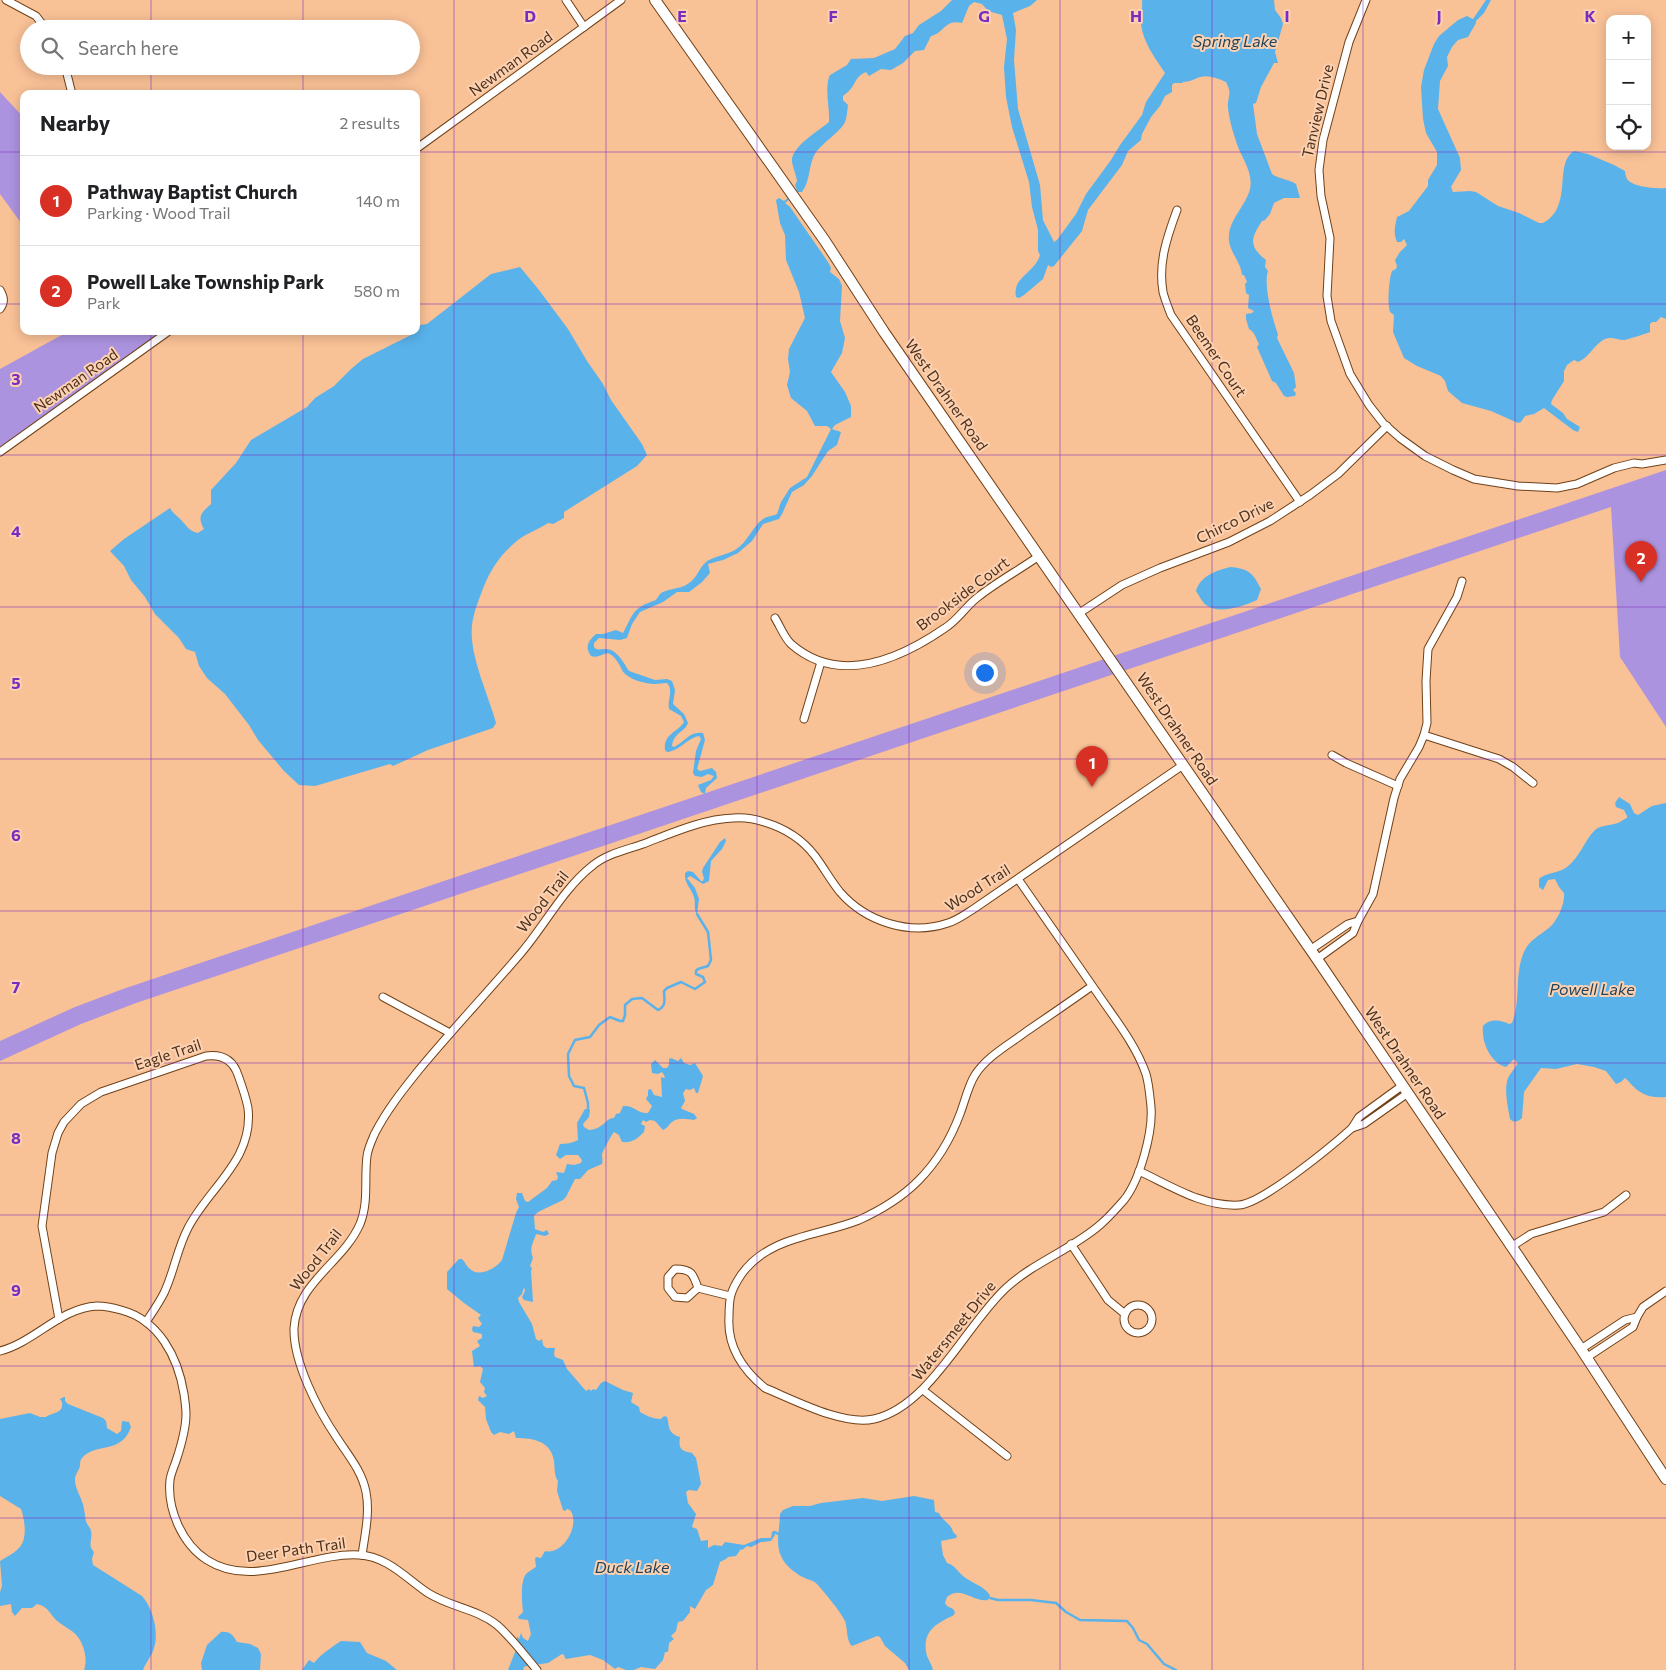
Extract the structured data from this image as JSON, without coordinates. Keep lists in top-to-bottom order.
{
  "streets": {
    "street": [
      "Newman Road",
      "Tanview Drive",
      "Beemer Court",
      "West Drahner Road",
      "Chirco Drive",
      "Brookside Court",
      "Wood Trail",
      "Eagle Trail",
      "Watersmeet Drive",
      "Deer Path Trail"
    ]
  },
  "crossings": [
    ["Tanview Drive", "Chirco Drive"],
    ["Beemer Court", "Chirco Drive"],
    ["West Drahner Road", "Chirco Drive"],
    ["West Drahner Road", "Brookside Court"],
    ["West Drahner Road", "Wood Trail"],
    ["Wood Trail", "Watersmeet Drive"],
    ["Wood Trail", "Deer Path Trail"],
    ["Eagle Trail", "Deer Path Trail"]
  ],
  "water": ["Spring Lake", "Powell Lake", "Duck Lake"],
  "page": {
    "map_buttons": ["+", "−"],
    "search": "Search here",
    "heading": ["Nearby", "2 results"],
    "list": [
      {
        "mark": "1",
        "name": "Pathway Baptist Church",
        "note": "Parking · Wood Trail",
        "value": "140 m"
      },
      {
        "mark": "2",
        "name": "Powell Lake Township Park",
        "note": "Park",
        "value": "580 m"
      }
    ],
    "pins": ["2", "1"]
  },
  "grid": {
    "columns": [
      "D",
      "E",
      "F",
      "G",
      "H",
      "I",
      "J",
      "K"
    ],
    "rows": [
      "3",
      "4",
      "5",
      "6",
      "7",
      "8",
      "9"
    ]
  }
}
